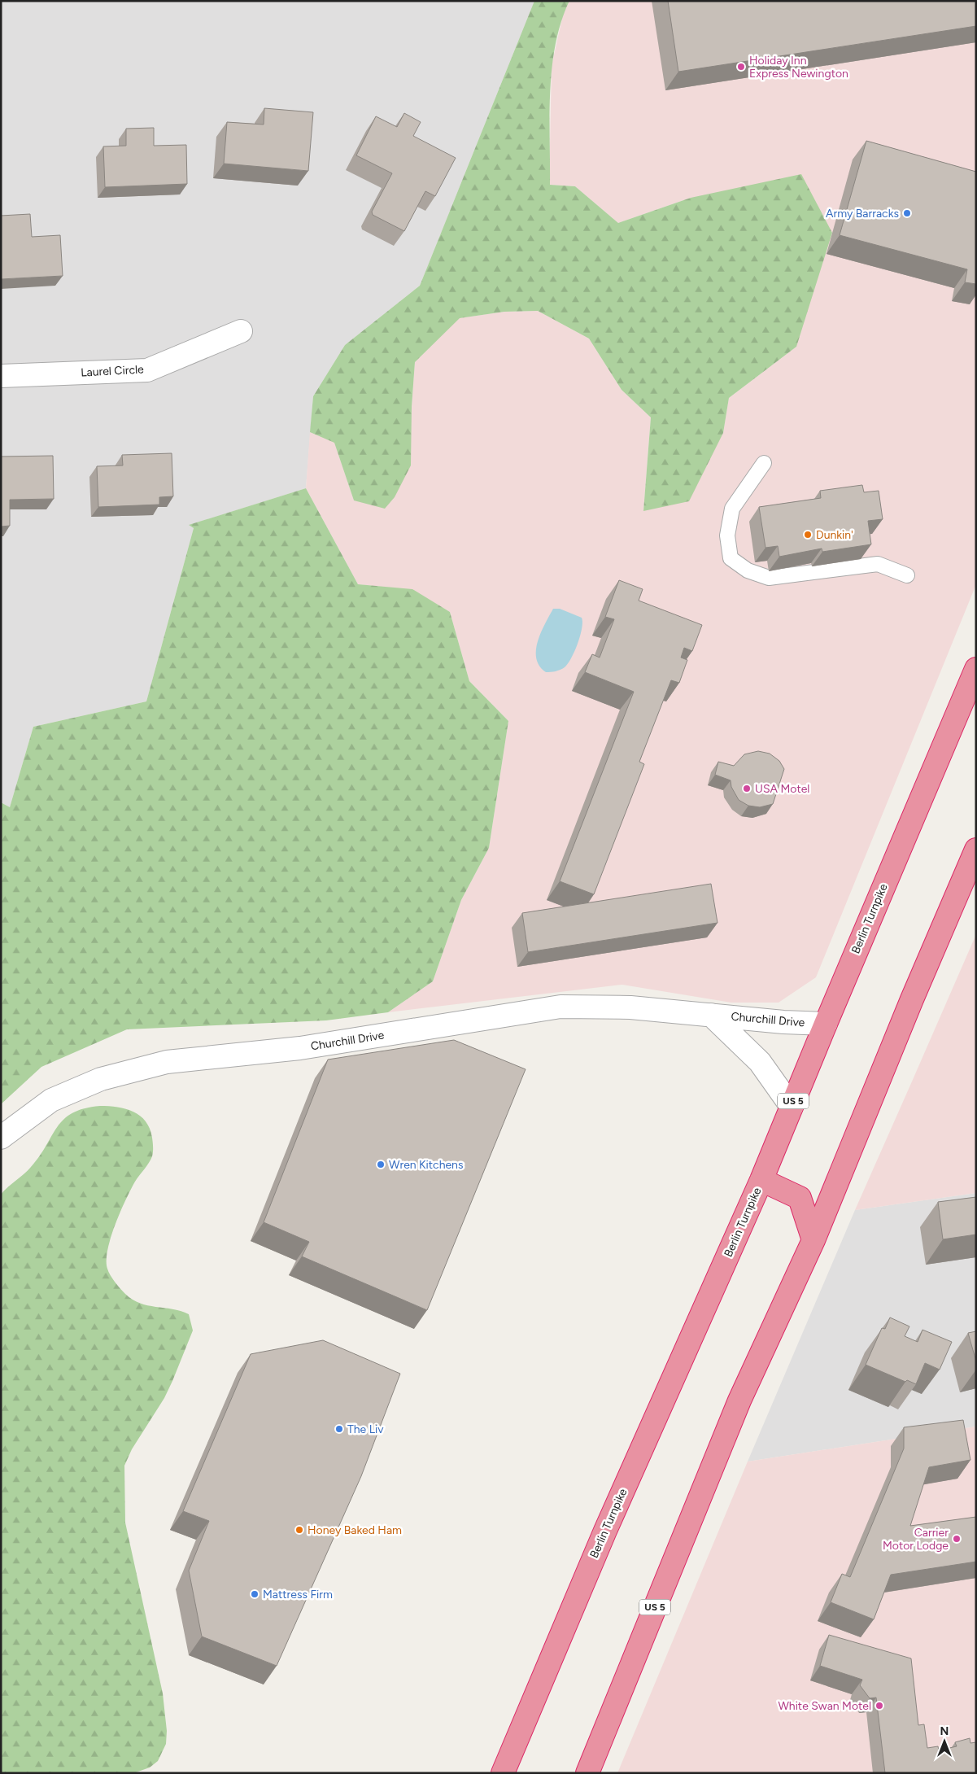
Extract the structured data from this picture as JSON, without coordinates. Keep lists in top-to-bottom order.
{
  "streets": {
    "highway": ["Berlin Turnpike", "US 5"],
    "street": ["Laurel Circle", "Churchill Drive"]
  },
  "crossings": [
    ["Berlin Turnpike", "Churchill Drive"]
  ],
  "places": [
    "Holiday Inn Express Newington",
    "Army Barracks",
    "Dunkin'",
    "USA Motel",
    "Wren Kitchens",
    "The Liv",
    "Honey Baked Ham",
    "Carrier Motor Lodge",
    "Mattress Firm",
    "White Swan Motel"
  ],
  "north": "top"
}
